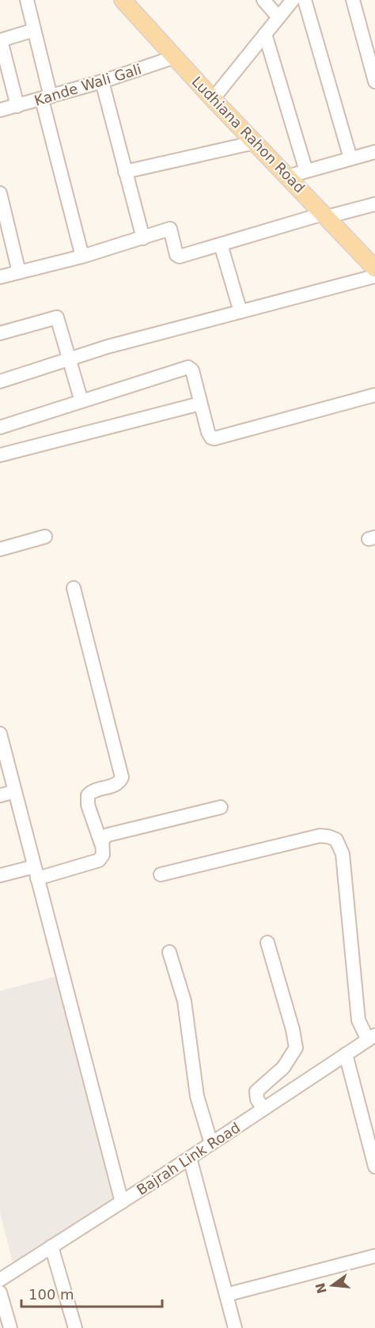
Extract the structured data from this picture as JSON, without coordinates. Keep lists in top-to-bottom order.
{
  "streets": {
    "main road": ["Ludhiana Rahon Road"],
    "street": ["Kande Wali Gali", "Bajrah Link Road"]
  },
  "crossings": [
    ["Kande Wali Gali", "Ludhiana Rahon Road"]
  ],
  "scale_bar": "100 m",
  "north": "left"
}
